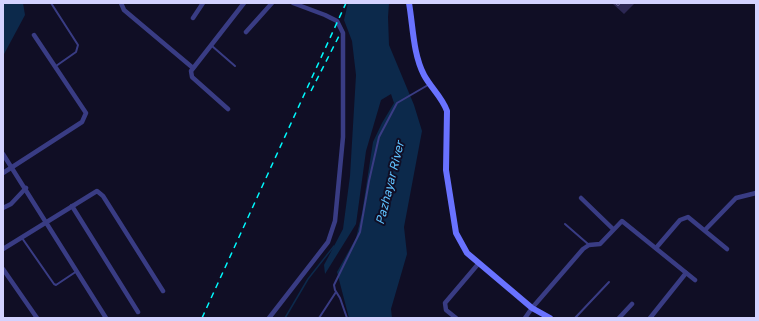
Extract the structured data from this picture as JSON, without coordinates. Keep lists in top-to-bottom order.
{
  "water": ["Pazhayar River"]
}
